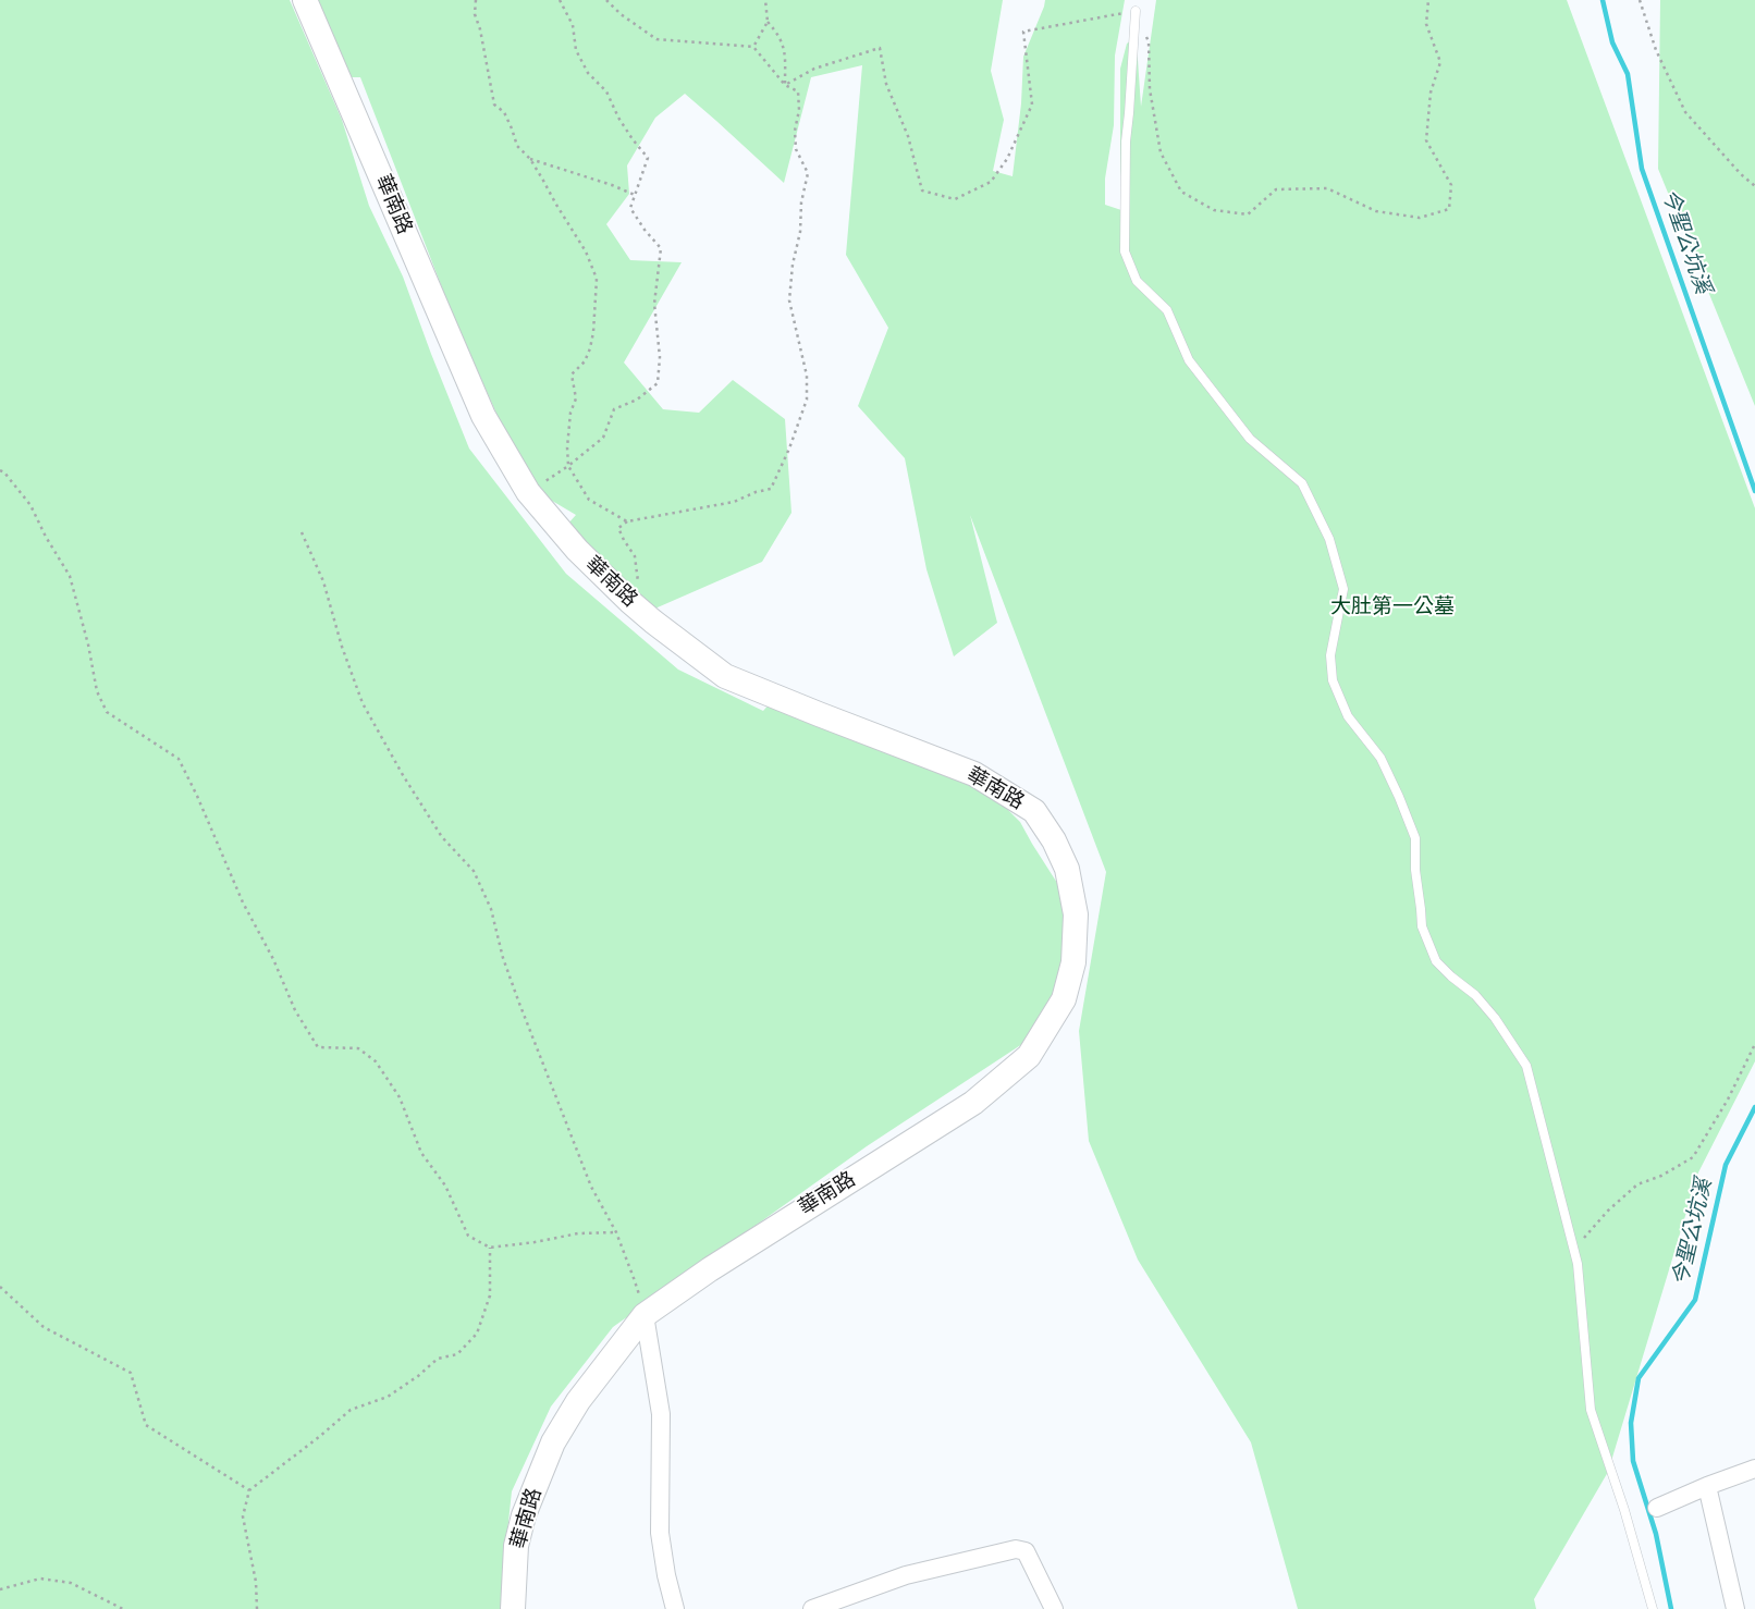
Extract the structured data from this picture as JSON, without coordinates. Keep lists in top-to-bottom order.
{
  "streets": {
    "street": ["華南路"]
  },
  "water": ["今聖公坑溪"],
  "parks": ["大肚第一公墓"]
}
